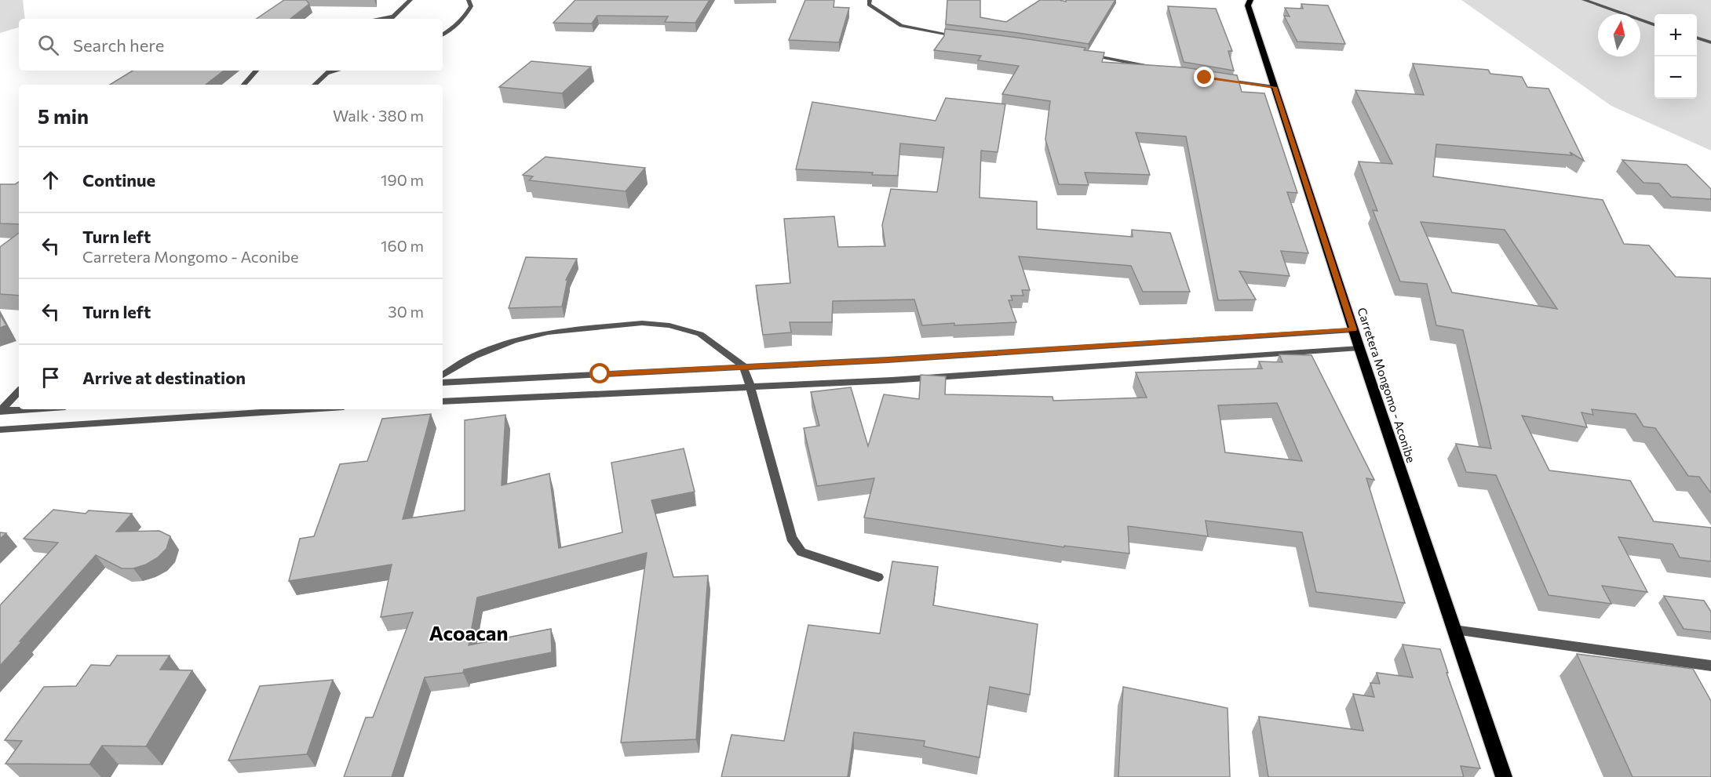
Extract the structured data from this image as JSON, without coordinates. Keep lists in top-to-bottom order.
{
  "streets": {
    "main road": ["Carretera Mongomo - Aconibe"]
  },
  "districts": ["Acoacan"],
  "north": "top",
  "page": {
    "map_buttons": ["+", "−"],
    "search": "Search here",
    "heading": ["5 min", "Walk · 380 m"],
    "list": [
      ["Continue", "190 m"],
      ["Turn left", "Carretera Mongomo - Aconibe", "160 m"],
      ["Turn left", "30 m"],
      "Arrive at destination"
    ]
  }
}
